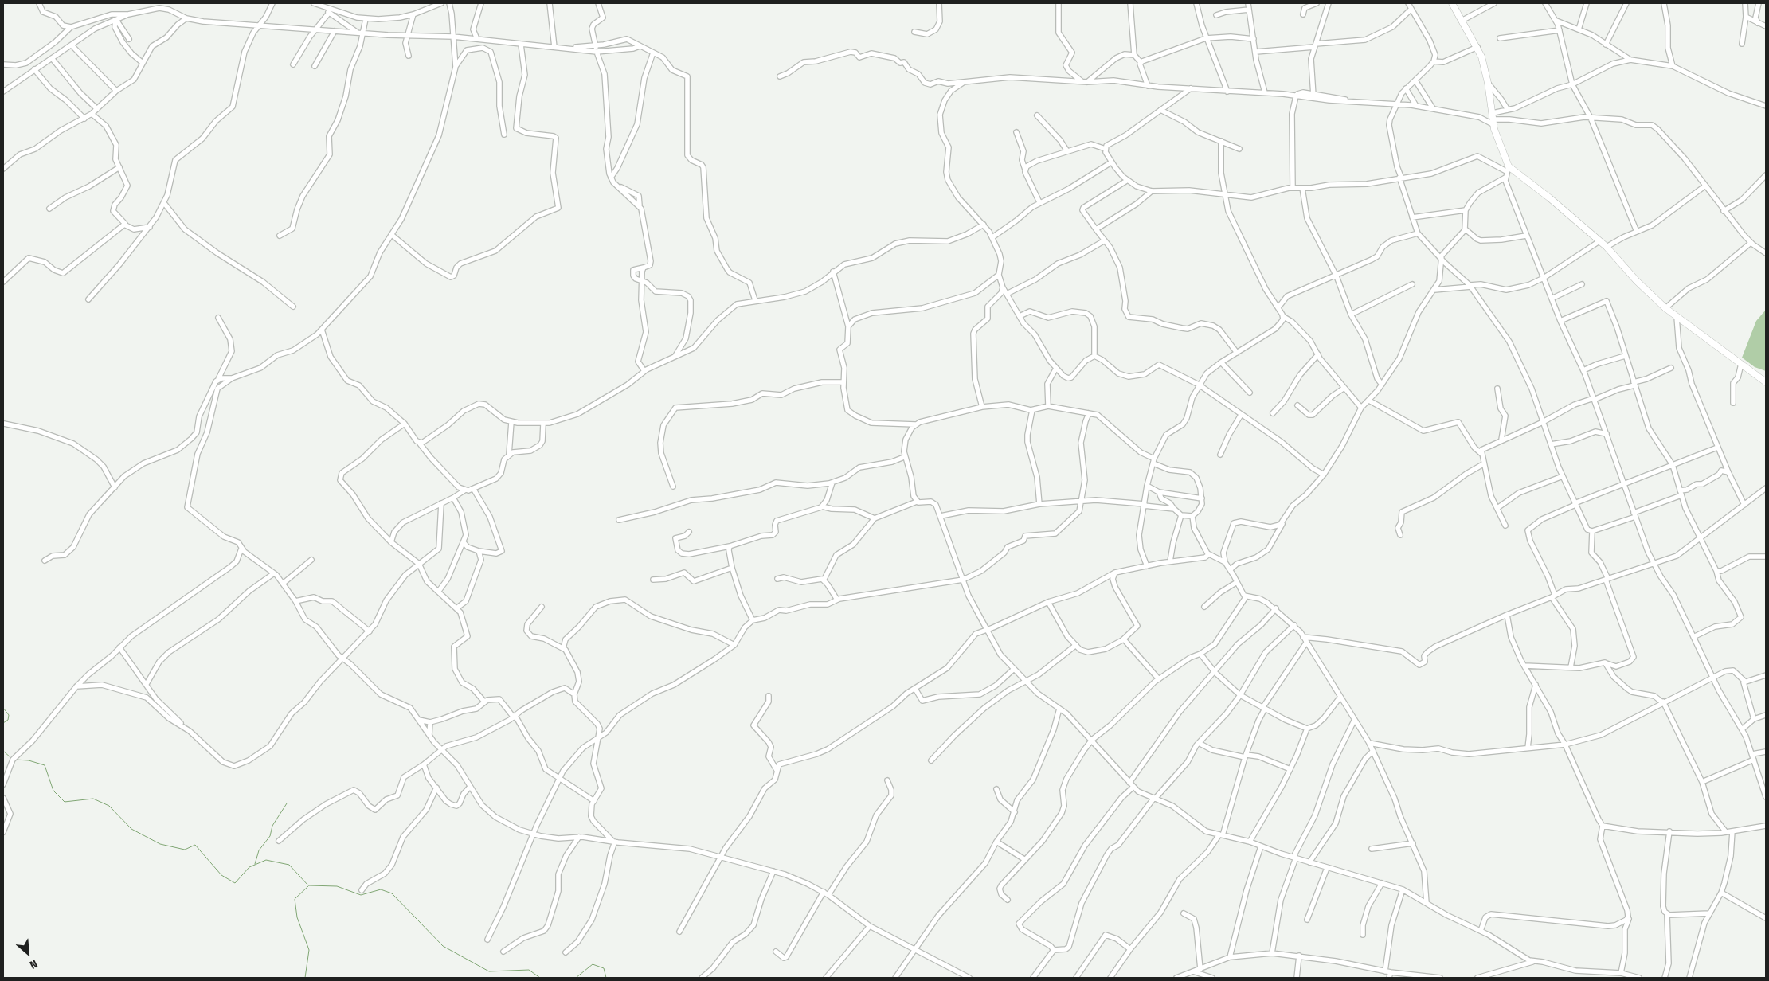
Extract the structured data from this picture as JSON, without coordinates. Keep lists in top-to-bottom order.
{
  "north": "bottom right"
}
